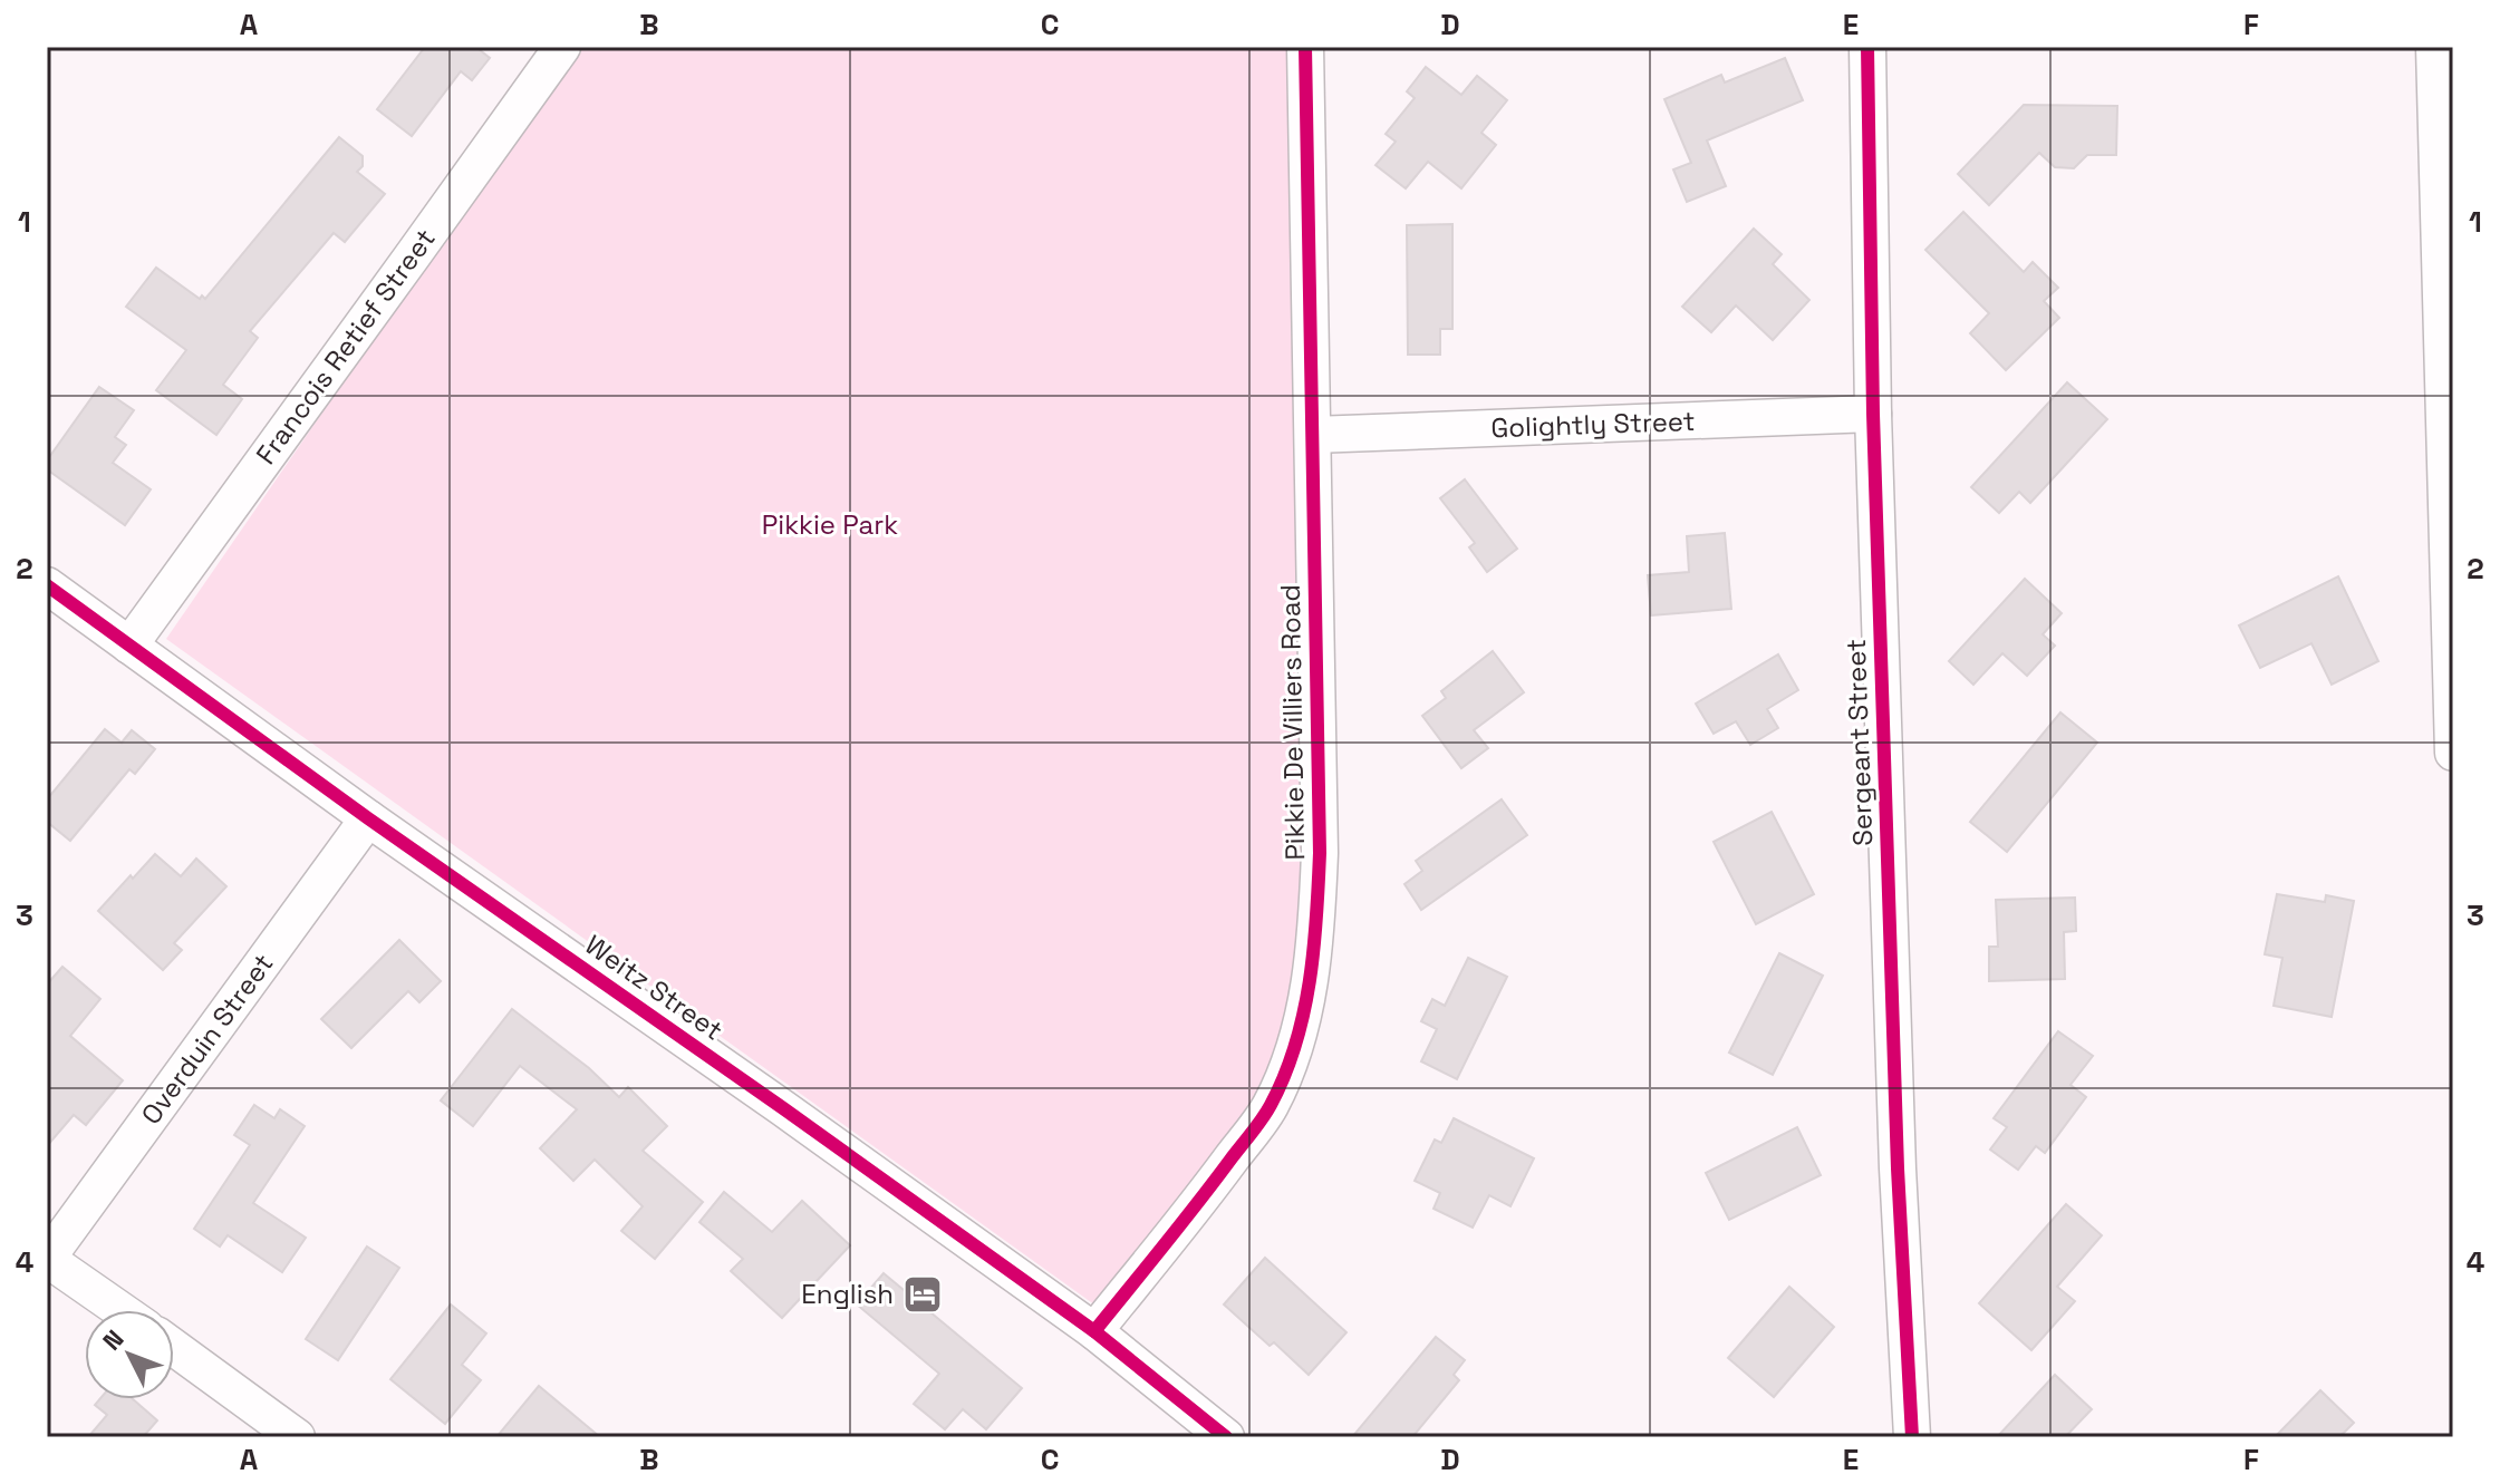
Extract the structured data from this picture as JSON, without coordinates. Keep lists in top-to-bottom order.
{
  "streets": {
    "street": [
      "Francois Retief Street",
      "Golightly Street",
      "Pikkie De Villiers Road",
      "Sergeant Street",
      "Weitz Street",
      "Overduin Street"
    ]
  },
  "crossings": [
    ["Francois Retief Street", "Weitz Street"],
    ["Golightly Street", "Pikkie De Villiers Road"],
    ["Golightly Street", "Sergeant Street"],
    ["Pikkie De Villiers Road", "Weitz Street"],
    ["Weitz Street", "Overduin Street"]
  ],
  "parks": ["Pikkie Park"],
  "places": {
    "hotel": ["English"]
  },
  "north": "top left",
  "grid": {
    "columns": [
      "A",
      "B",
      "C",
      "D",
      "E",
      "F"
    ],
    "rows": [
      "1",
      "2",
      "3",
      "4"
    ]
  }
}
